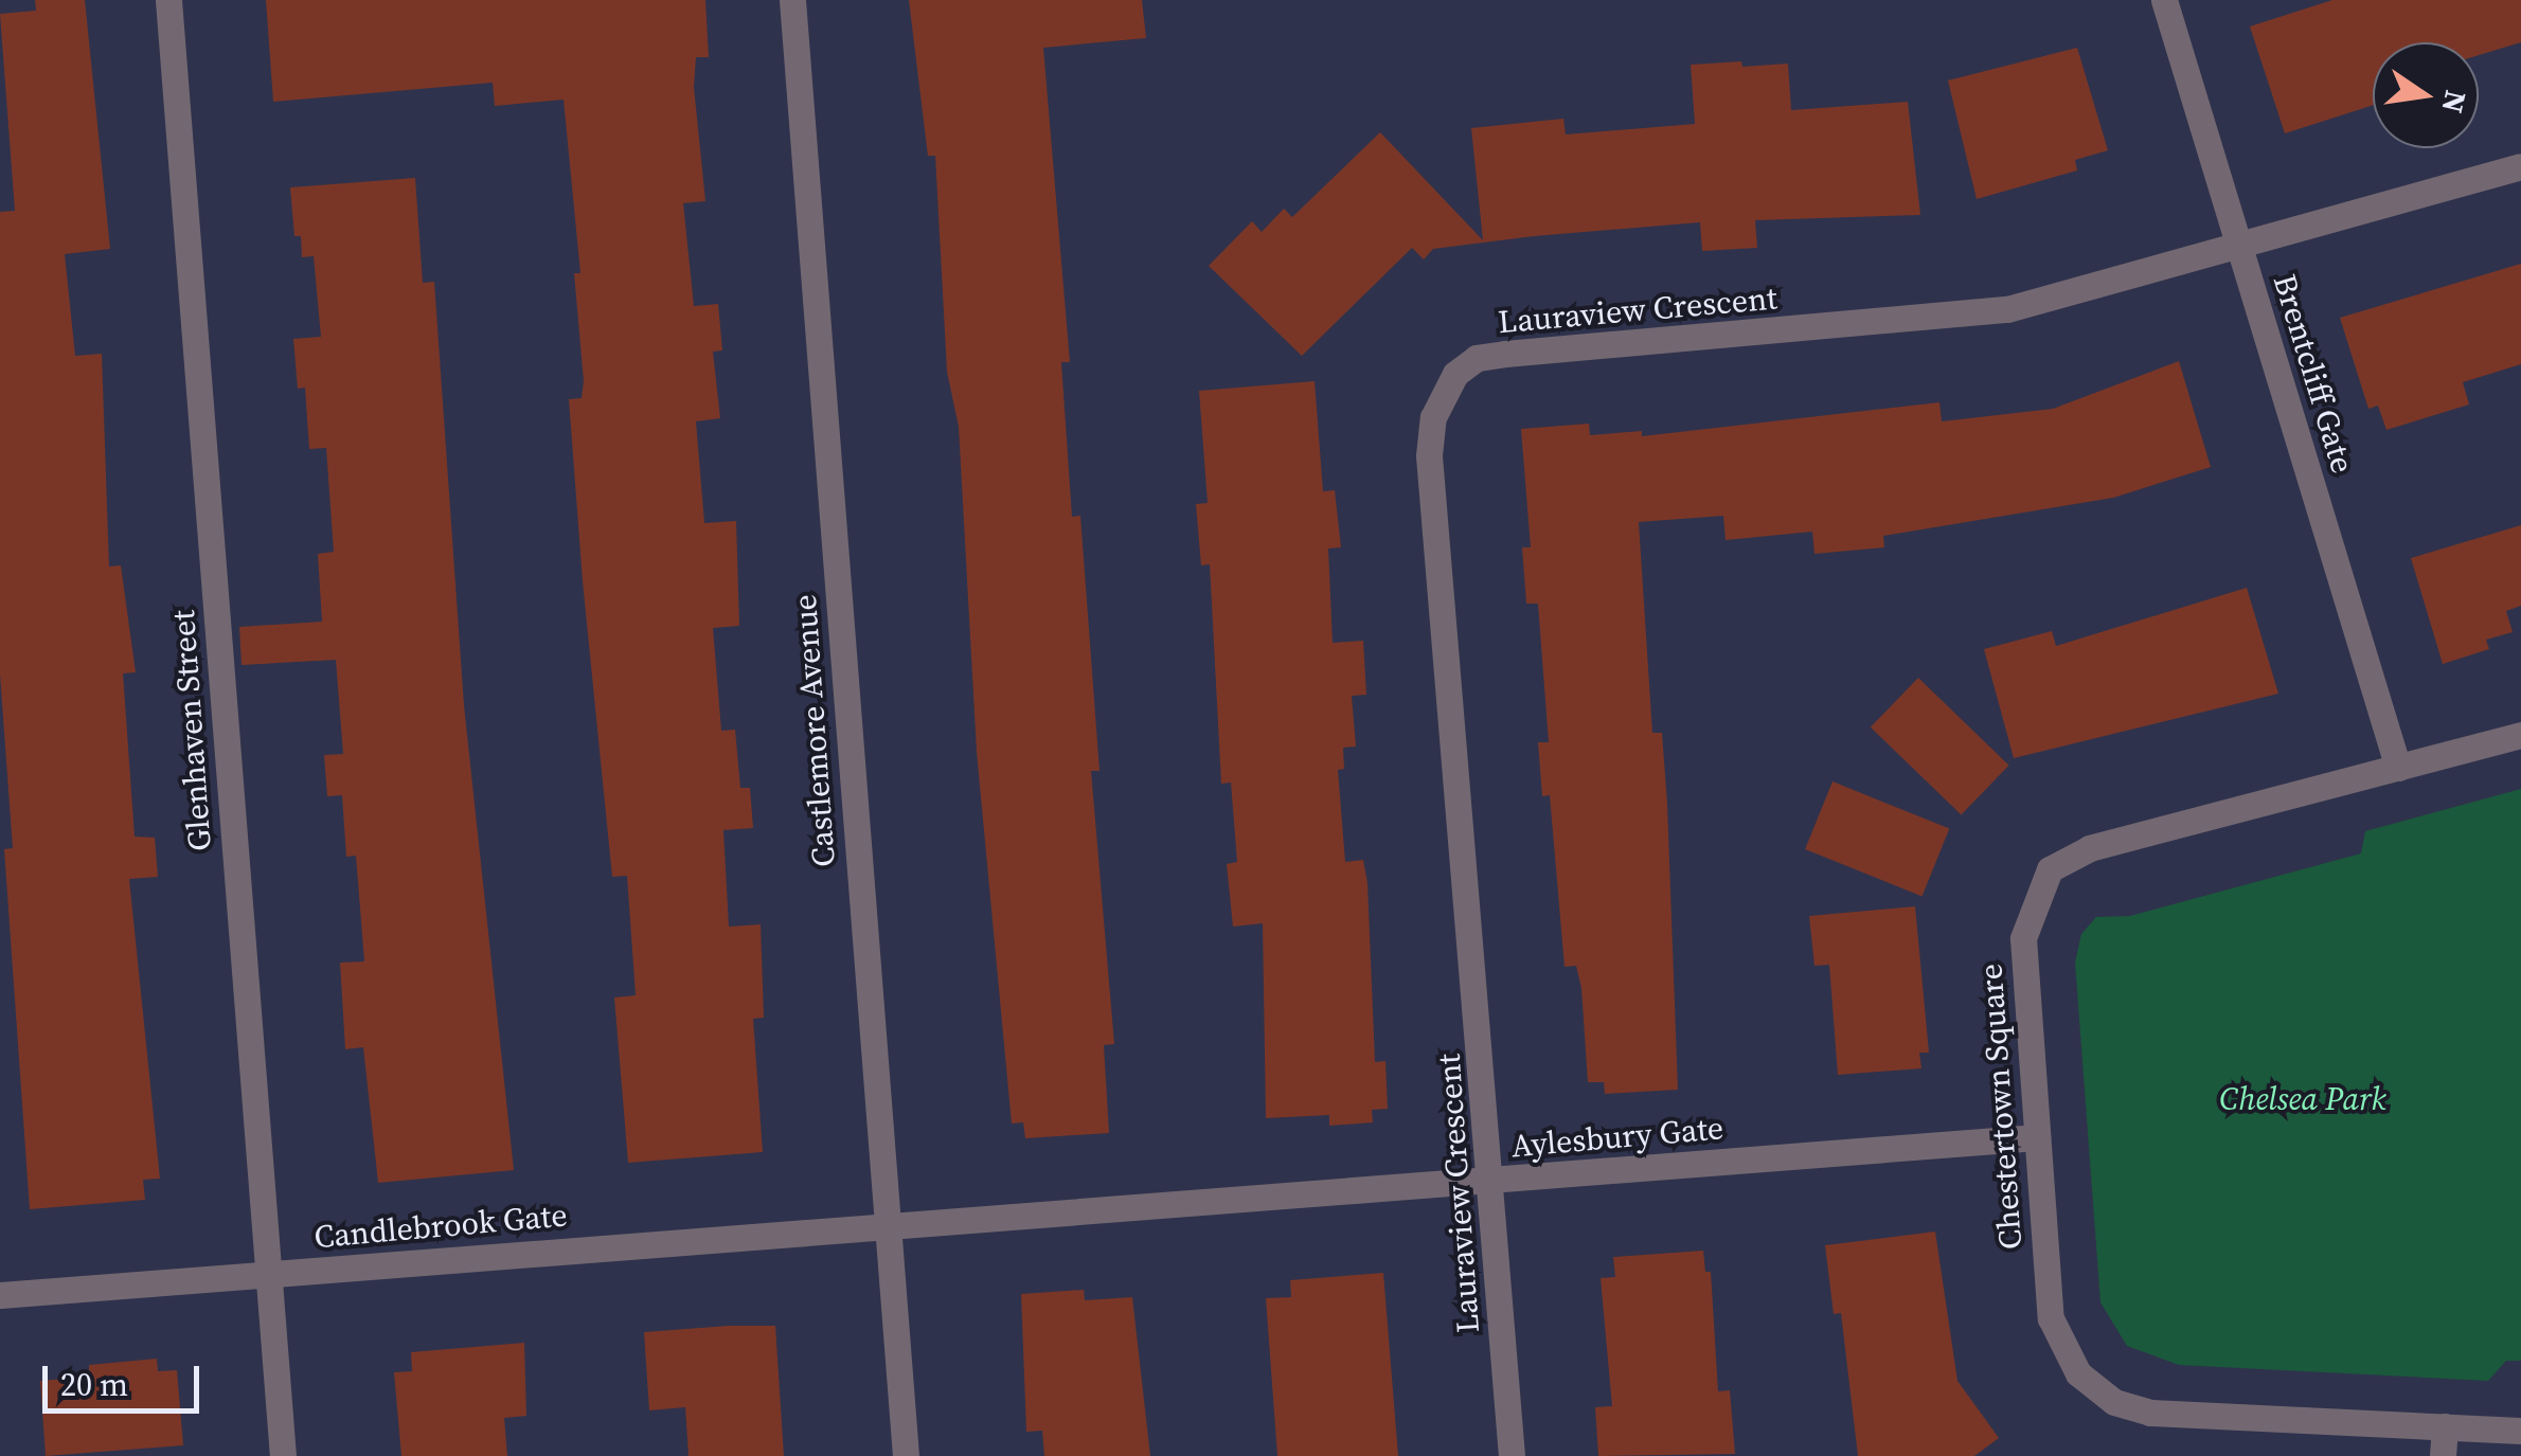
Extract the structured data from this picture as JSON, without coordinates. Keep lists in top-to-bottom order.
{
  "streets": {
    "street": [
      "Lauraview Crescent",
      "Brentcliff Gate",
      "Glenhaven Street",
      "Castlemore Avenue",
      "Chestertown Square",
      "Aylesbury Gate",
      "Candlebrook Gate"
    ]
  },
  "crossings": [
    ["Lauraview Crescent", "Brentcliff Gate"],
    ["Lauraview Crescent", "Aylesbury Gate"],
    ["Brentcliff Gate", "Chestertown Square"],
    ["Glenhaven Street", "Candlebrook Gate"],
    ["Castlemore Avenue", "Aylesbury Gate"],
    ["Castlemore Avenue", "Candlebrook Gate"],
    ["Chestertown Square", "Aylesbury Gate"],
    ["Aylesbury Gate", "Candlebrook Gate"]
  ],
  "parks": ["Chelsea Park"],
  "scale_bar": "20 m",
  "north": "right"
}
